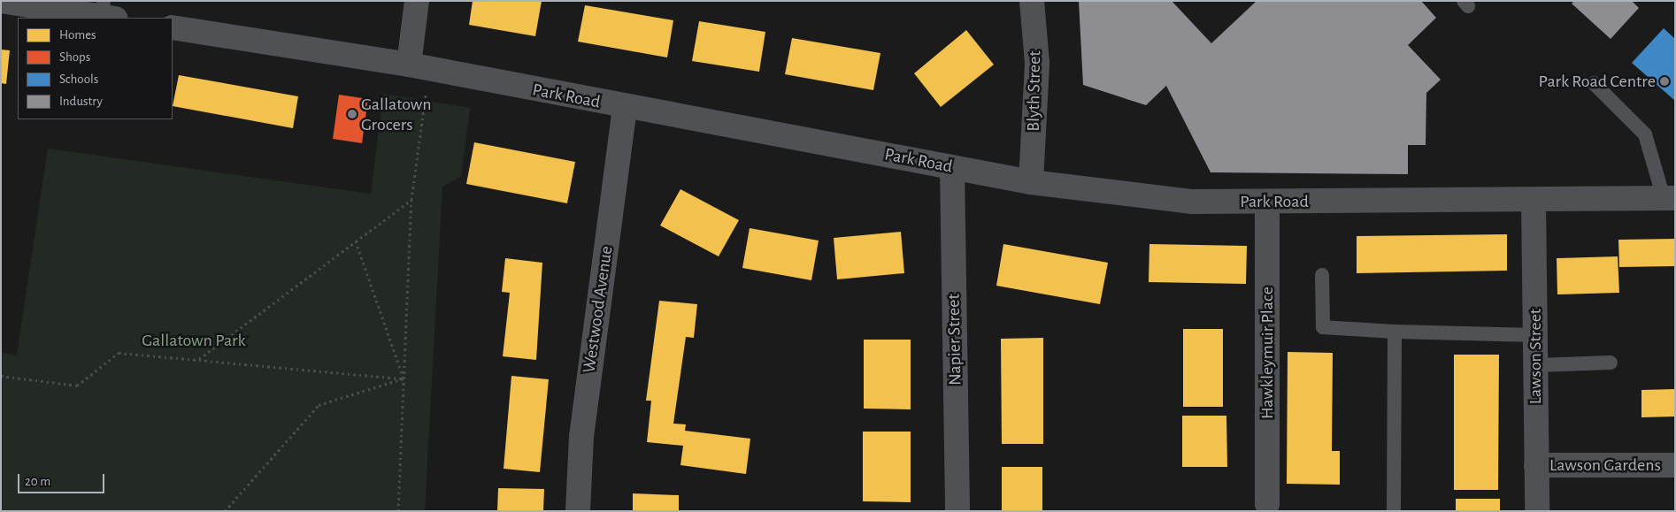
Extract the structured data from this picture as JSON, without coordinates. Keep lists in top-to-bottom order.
{
  "streets": {
    "street": [
      "Blyth Street",
      "Park Road",
      "Westwood Avenue",
      "Napier Street",
      "Hawkleymuir Place",
      "Lawson Street",
      "Lawson Gardens"
    ]
  },
  "crossings": [
    ["Blyth Street", "Park Road"],
    ["Park Road", "Westwood Avenue"],
    ["Park Road", "Napier Street"],
    ["Park Road", "Hawkleymuir Place"],
    ["Park Road", "Lawson Street"],
    ["Lawson Street", "Lawson Gardens"]
  ],
  "parks": ["Gallatown Park"],
  "places": ["Park Road Centre", "Gallatown Grocers"],
  "legend": [
    "Homes",
    "Shops",
    "Schools",
    "Industry"
  ],
  "scale_bar": "20 m"
}
